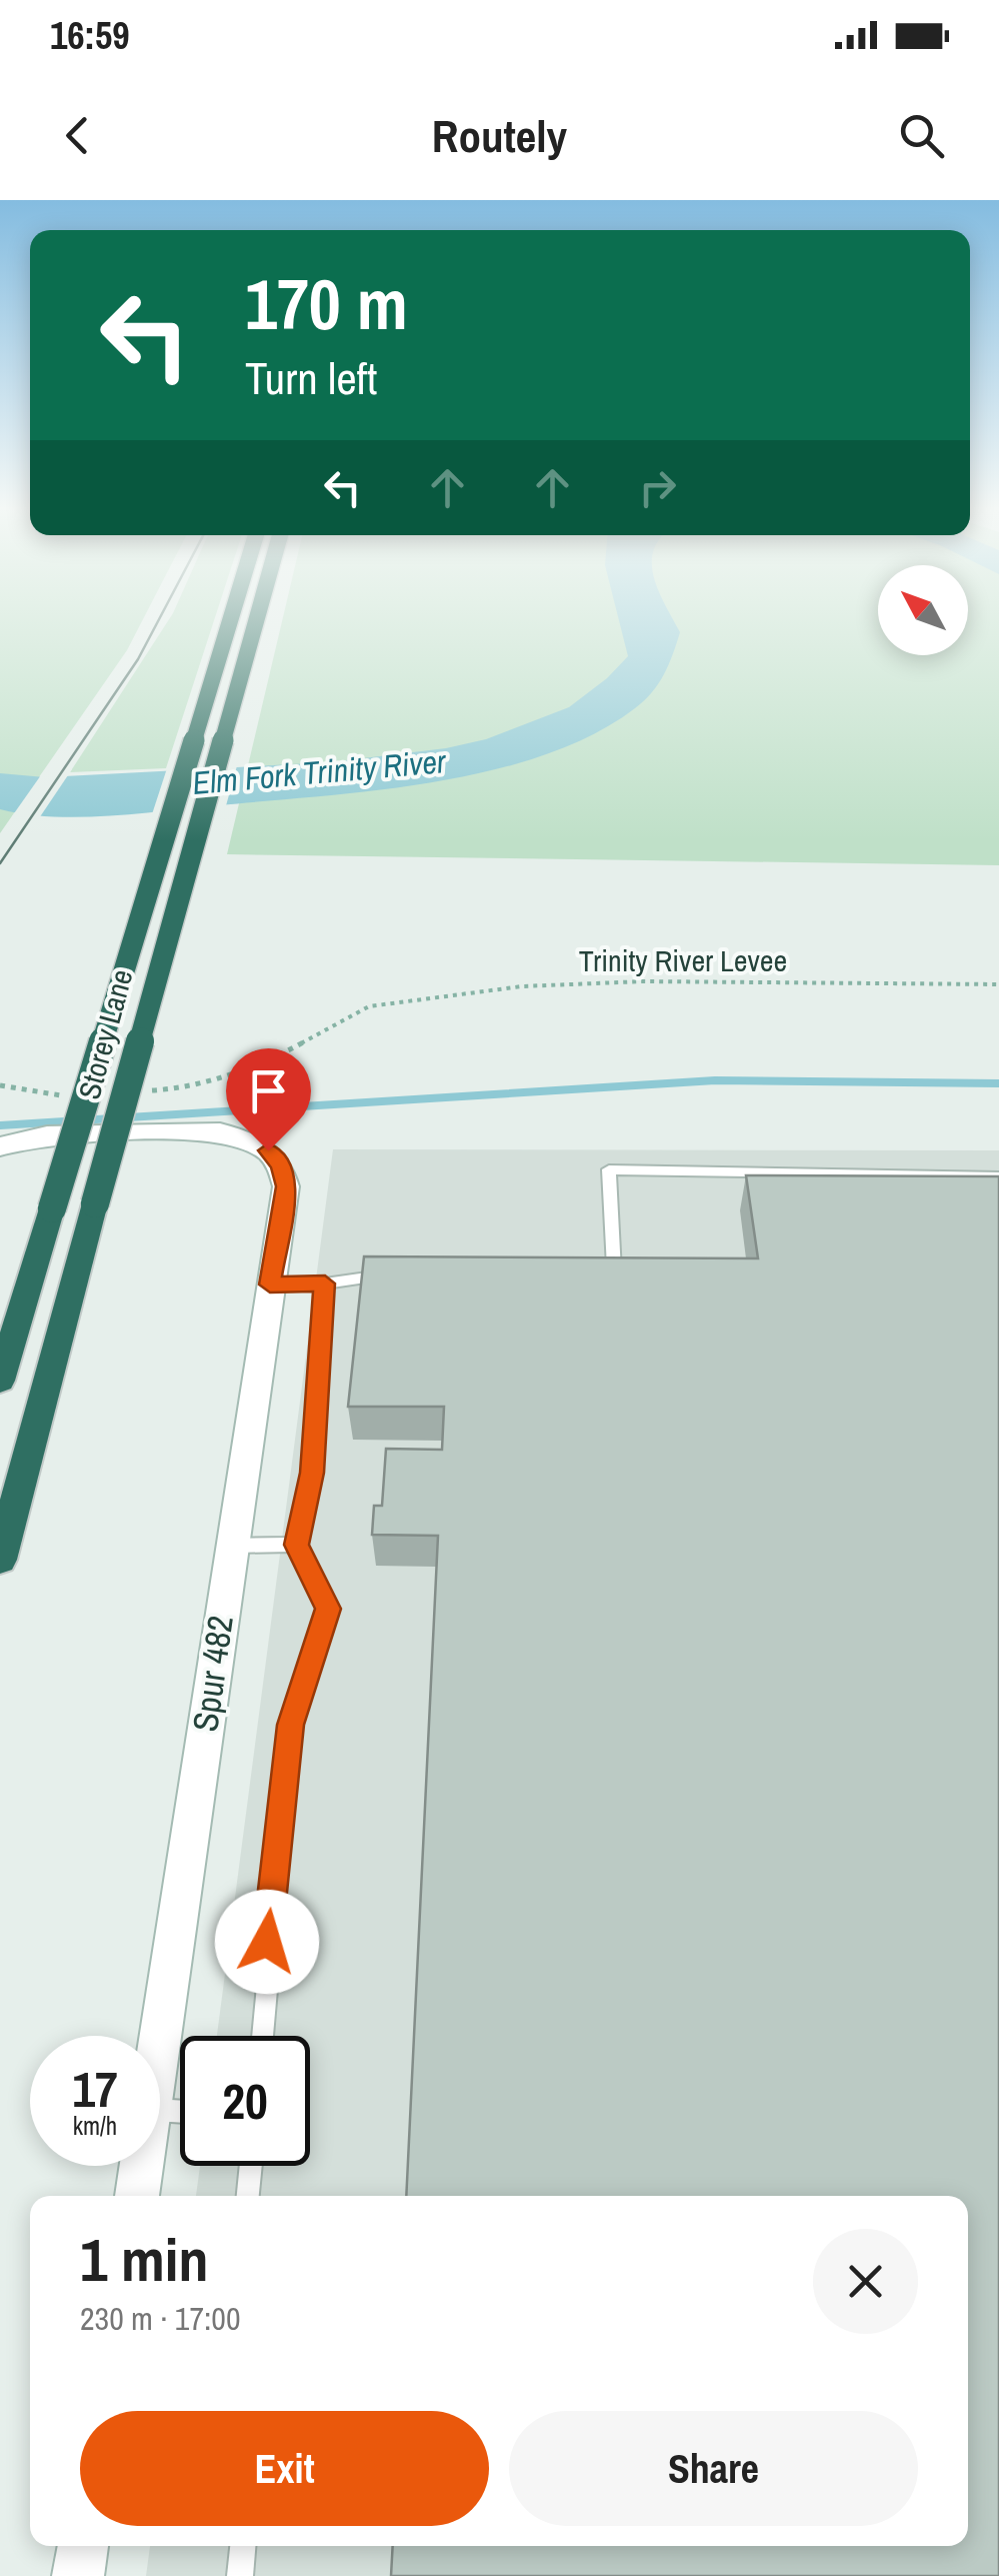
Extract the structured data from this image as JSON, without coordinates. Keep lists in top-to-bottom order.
{
  "streets": {
    "highway": ["Storey Lane"],
    "main road": ["Spur 482"],
    "path": ["Trinity River Levee"]
  },
  "water": ["Elm Fork Trinity River"],
  "north": "top left",
  "page": {
    "status": "16:59",
    "header": "Routely",
    "turn": ["170 m", "Turn left"],
    "speed": "17 km/h",
    "limit": "20",
    "heading": ["1 min", "230 m · 17:00"],
    "buttons": ["Exit", "Share"]
  }
}
